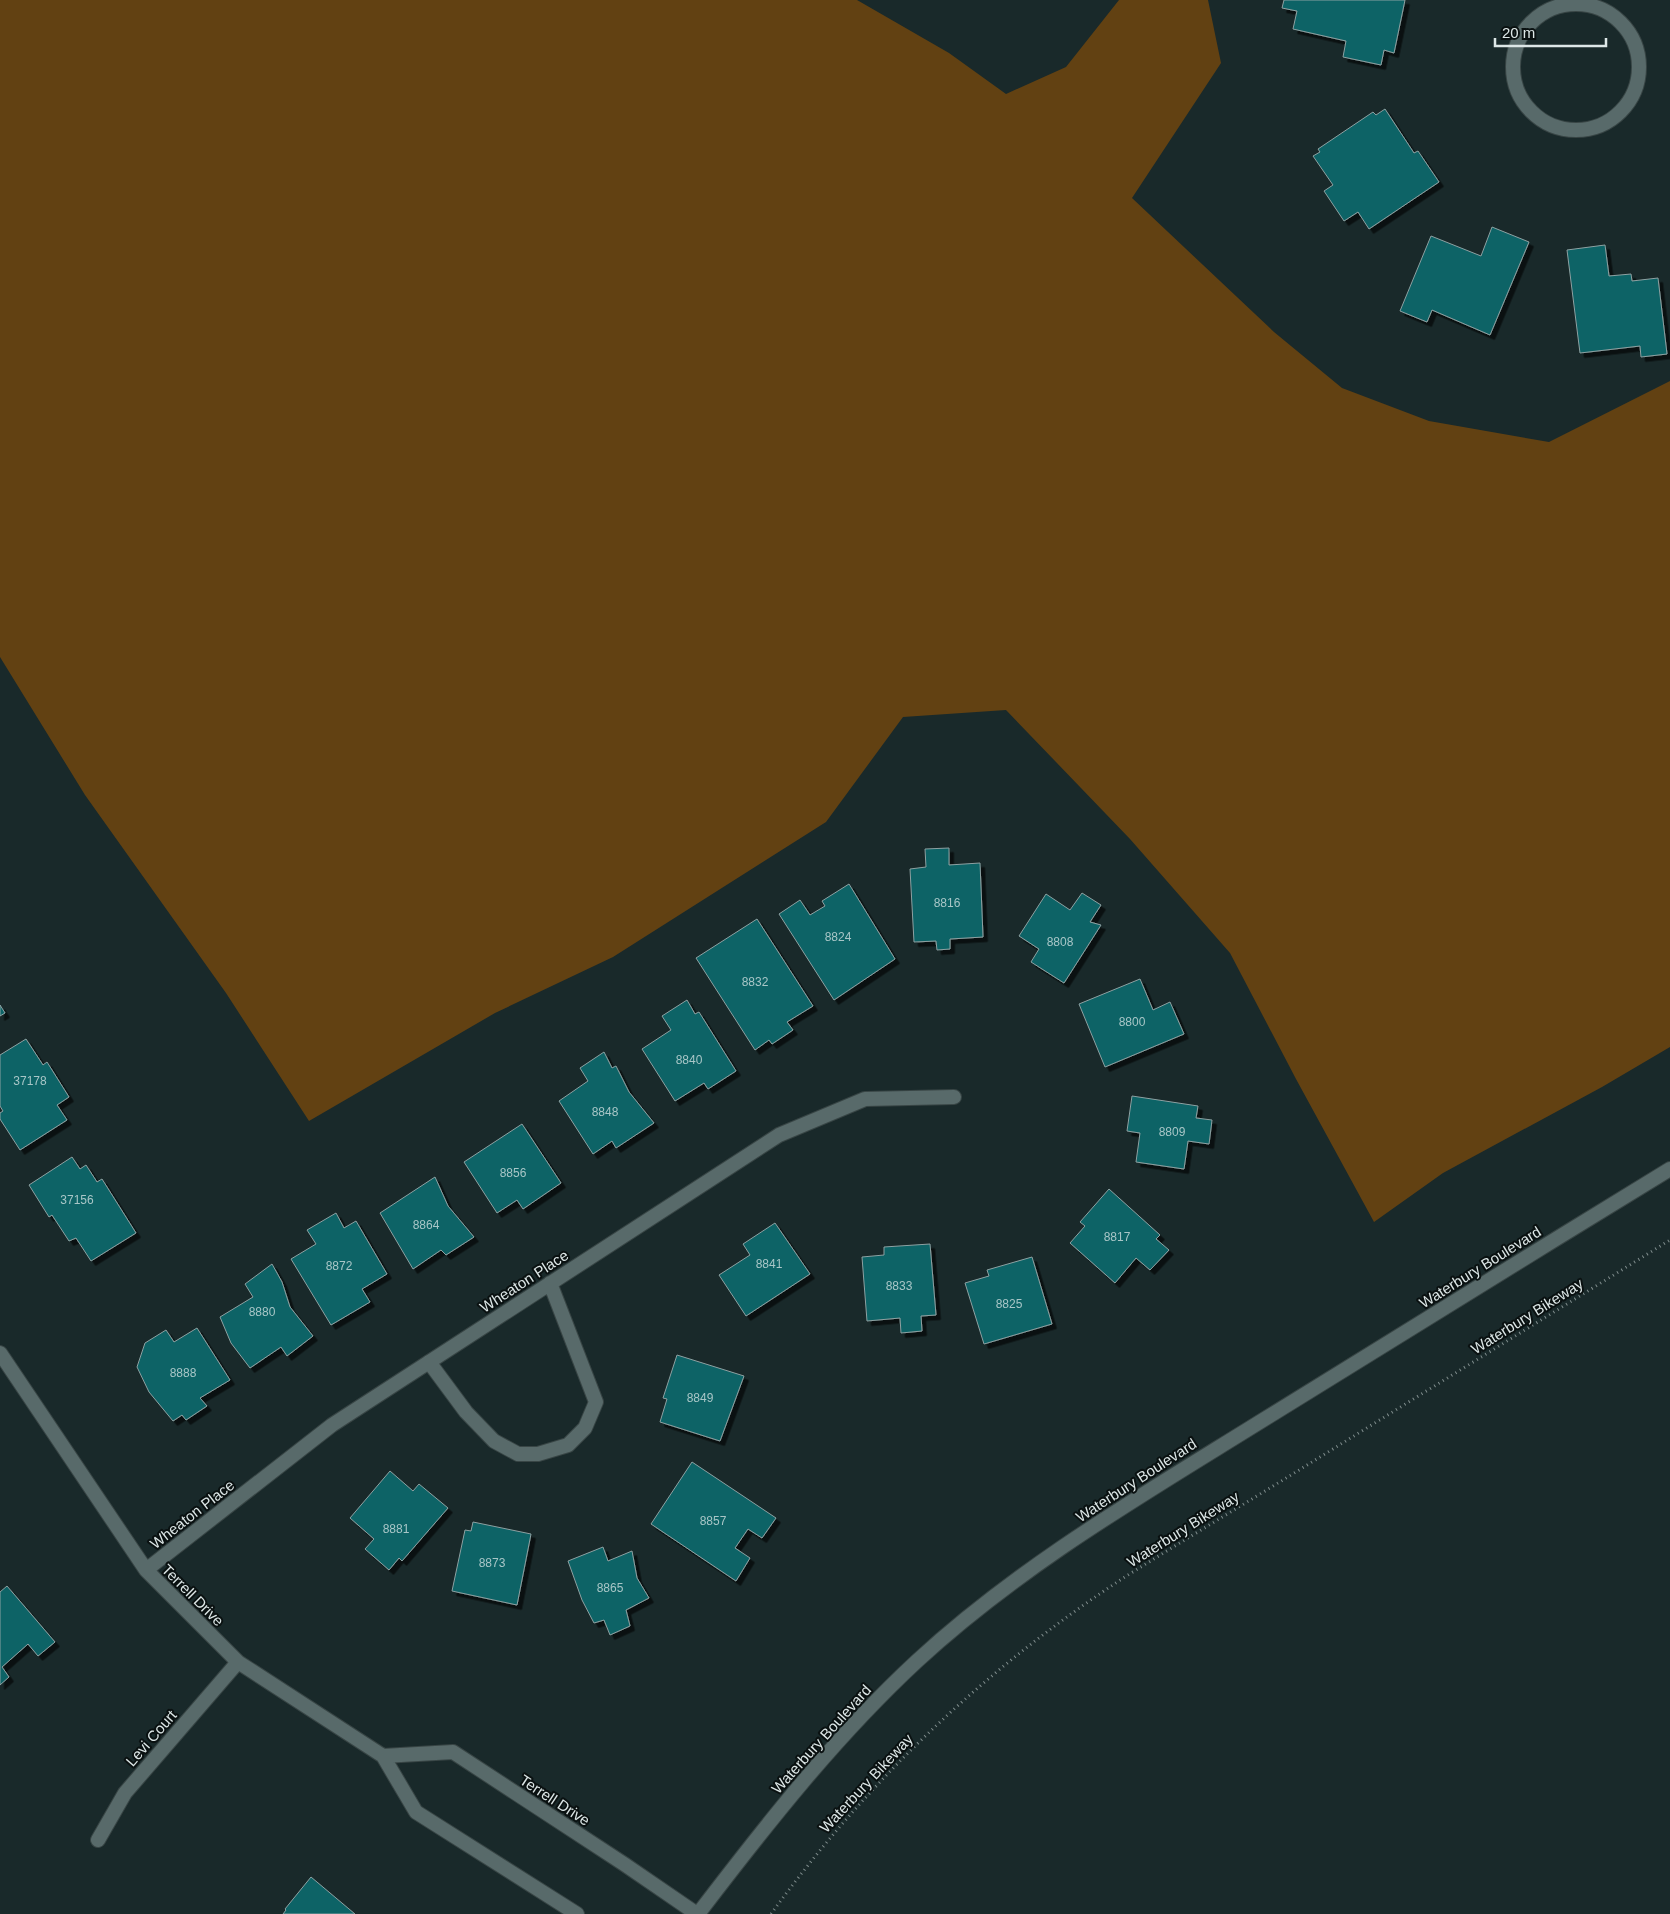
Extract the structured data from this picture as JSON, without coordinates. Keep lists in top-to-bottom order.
{
  "streets": {
    "street": [
      "Waterbury Boulevard",
      "Wheaton Place",
      "Terrell Drive",
      "Levi Court"
    ],
    "path": ["Waterbury Bikeway"]
  },
  "crossings": [
    ["Waterbury Boulevard", "Terrell Drive"],
    ["Wheaton Place", "Terrell Drive"],
    ["Terrell Drive", "Levi Court"]
  ],
  "house_numbers": [
    "8816",
    "8824",
    "8808",
    "8832",
    "8800",
    "8840",
    "37178",
    "8848",
    "8809",
    "8856",
    "37156",
    "8864",
    "8817",
    "8841",
    "8872",
    "8833",
    "8825",
    "8880",
    "8888",
    "8849",
    "8857",
    "8881",
    "8873",
    "8865"
  ],
  "scale_bar": "20 m"
}
